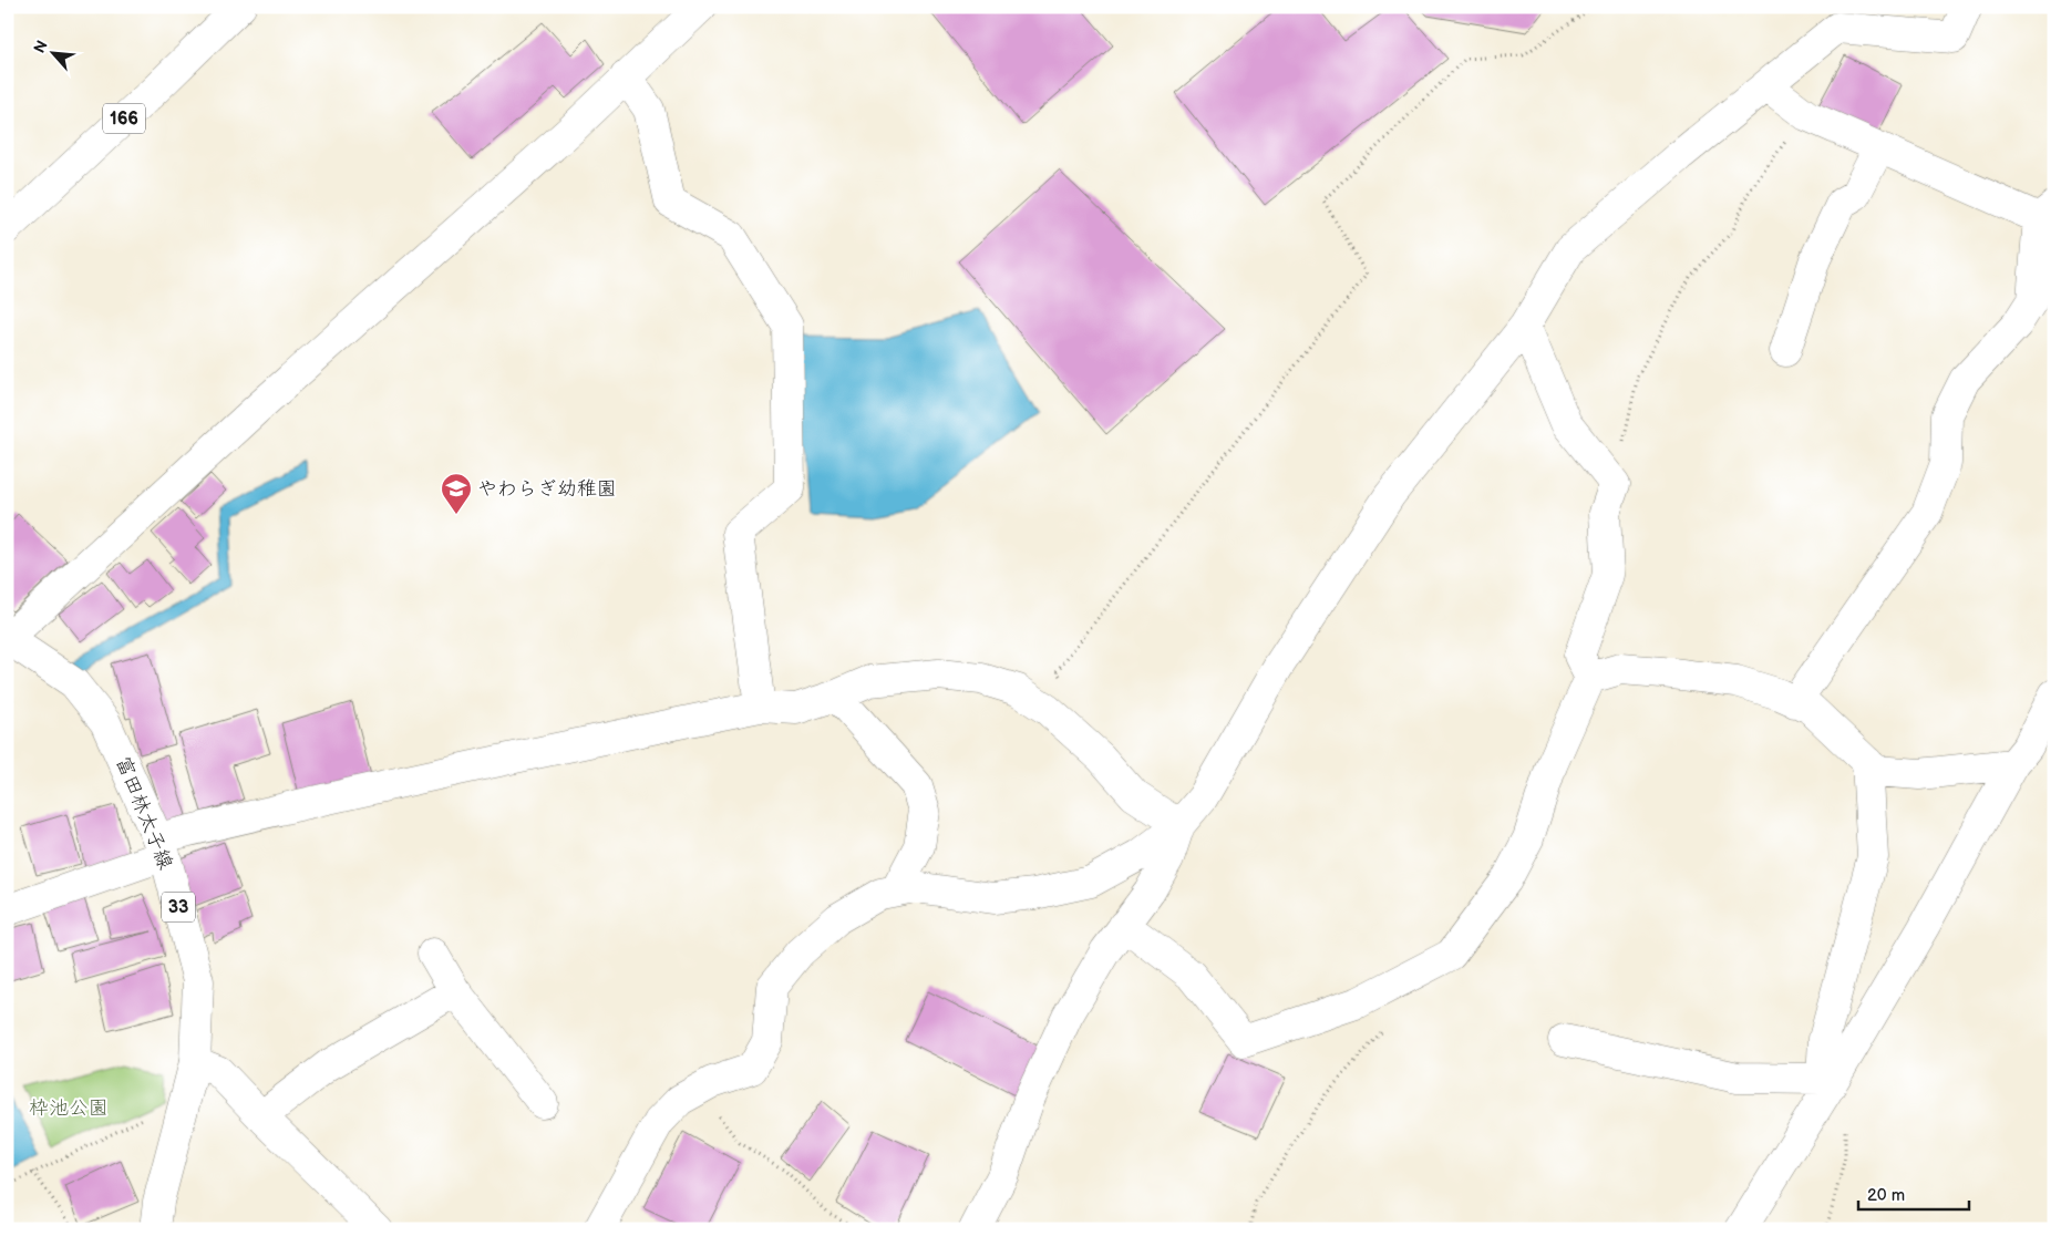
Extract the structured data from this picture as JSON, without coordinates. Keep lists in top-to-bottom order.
{
  "streets": {
    "main road": ["166", "富田林太子線", "33"]
  },
  "parks": ["枠池公園"],
  "places": {
    "school or university": ["やわらぎ幼稚園"]
  },
  "scale_bar": "20 m",
  "north": "top left"
}
